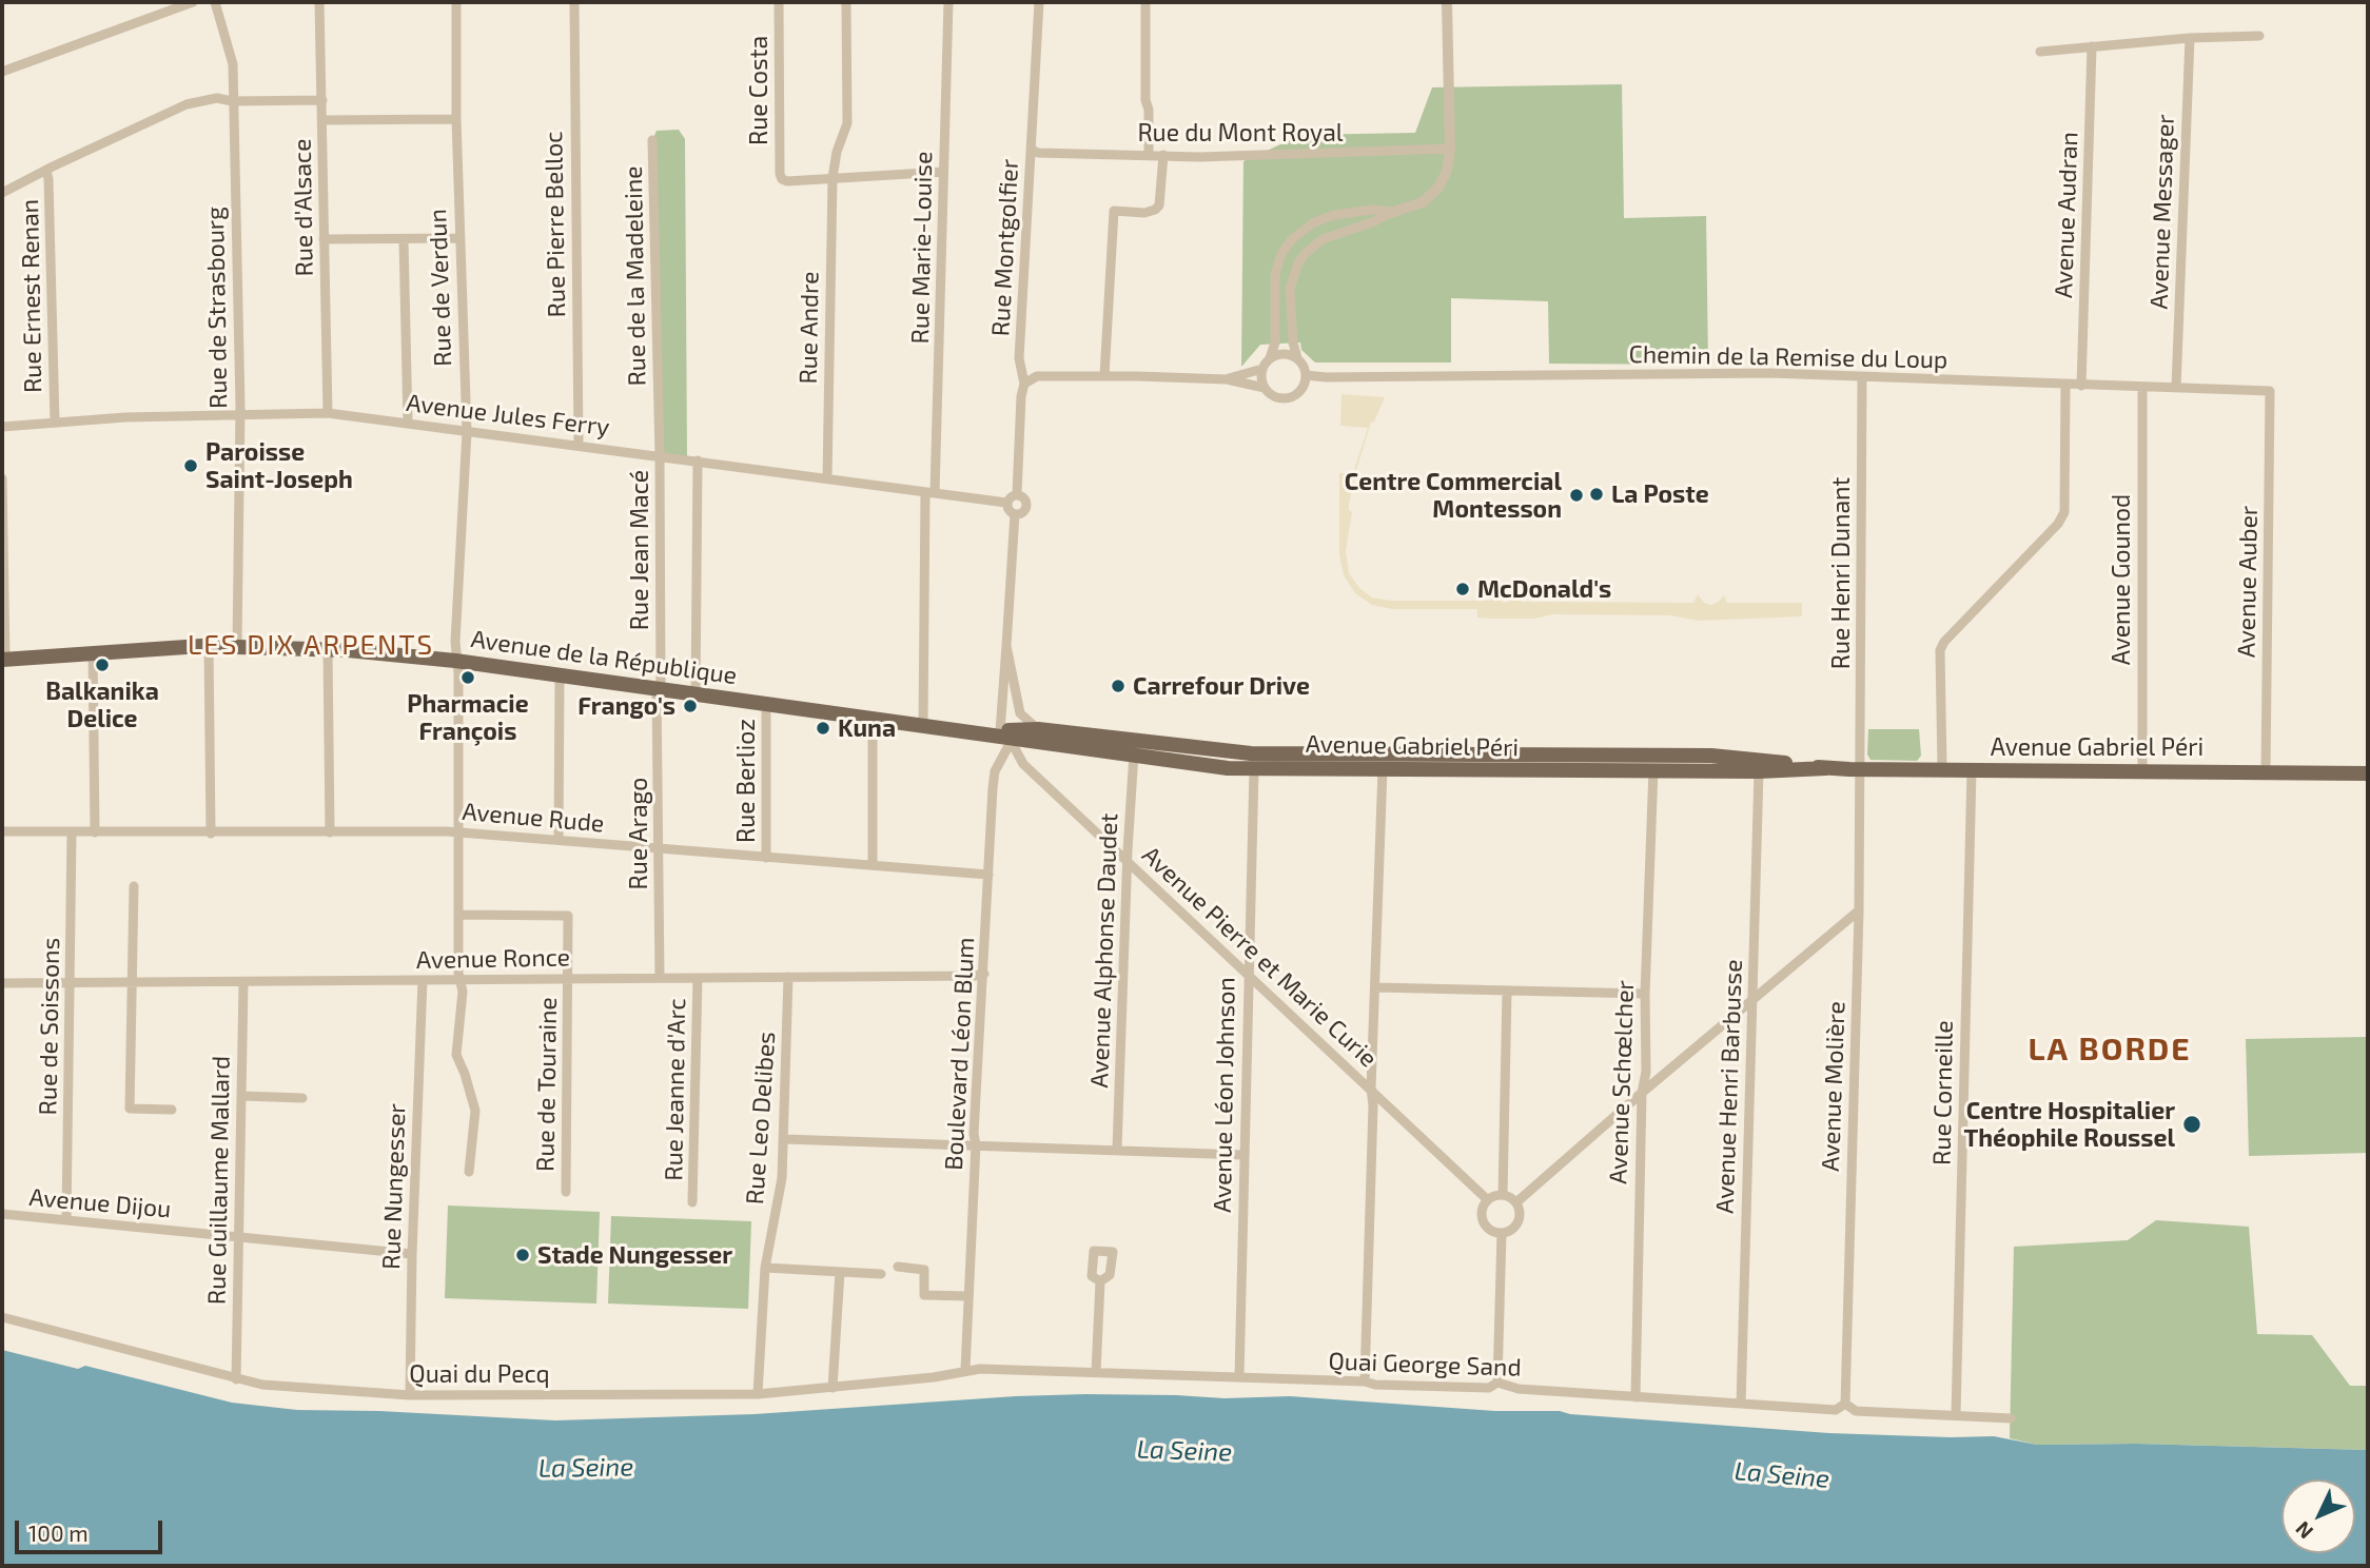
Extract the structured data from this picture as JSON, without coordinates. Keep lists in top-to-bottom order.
{
  "streets": {
    "main road": ["Avenue de la République", "Avenue Gabriel Péri"],
    "street": [
      "Rue Costa",
      "Rue du Mont Royal",
      "Rue d'Alsace",
      "Avenue Messager",
      "Avenue Audran",
      "Rue Pierre Belloc",
      "Rue Marie-Louise",
      "Rue Montgolfier",
      "Rue de la Madeleine",
      "Rue de Verdun",
      "Rue Ernest Renan",
      "Rue de Strasbourg",
      "Rue Andre",
      "Chemin de la Remise du Loup",
      "Avenue Jules Ferry",
      "Rue Jean Macé",
      "Rue Henri Dunant",
      "Avenue Gounod",
      "Avenue Auber",
      "Rue Berlioz",
      "Avenue Rude",
      "Rue Arago",
      "Avenue Alphonse Daudet",
      "Avenue Pierre et Marie Curie",
      "Avenue Ronce",
      "Rue de Soissons",
      "Boulevard Léon Blum",
      "Avenue Schœlcher",
      "Rue de Touraine",
      "Avenue Henri Barbusse",
      "Avenue Molière",
      "Rue Jeanne d'Arc",
      "Rue Corneille",
      "Avenue Léon Johnson",
      "Rue Leo Delibes",
      "Rue Guillaume Mallard",
      "Rue Nungesser",
      "Avenue Dijou",
      "Quai George Sand",
      "Quai du Pecq"
    ]
  },
  "crossings": [
    ["Rue Costa", "Rue Andre"],
    ["Rue du Mont Royal", "Rue Montgolfier"],
    ["Rue d'Alsace", "Avenue Jules Ferry"],
    ["Avenue Messager", "Chemin de la Remise du Loup"],
    ["Avenue Audran", "Chemin de la Remise du Loup"],
    ["Rue Pierre Belloc", "Avenue Jules Ferry"],
    ["Rue Marie-Louise", "Avenue Jules Ferry"],
    ["Rue Marie-Louise", "Avenue de la République"],
    ["Rue Montgolfier", "Avenue Jules Ferry"],
    ["Rue Montgolfier", "Avenue de la République"],
    ["Rue Montgolfier", "Avenue Gabriel Péri"],
    ["Rue Montgolfier", "Avenue Pierre et Marie Curie"],
    ["Rue Montgolfier", "Boulevard Léon Blum"],
    ["Rue de la Madeleine", "Avenue Jules Ferry"],
    ["Rue de la Madeleine", "Rue Jean Macé"],
    ["Rue de Verdun", "Avenue Jules Ferry"],
    ["Rue de Verdun", "Avenue de la République"],
    ["Rue de Verdun", "Avenue Rude"],
    ["Rue de Verdun", "Avenue Ronce"],
    ["Rue de Verdun", "Rue de Touraine"],
    ["Rue Ernest Renan", "Avenue Jules Ferry"],
    ["Rue de Strasbourg", "Avenue Jules Ferry"],
    ["Rue de Strasbourg", "Avenue de la République"],
    ["Rue Andre", "Avenue Jules Ferry"],
    ["Chemin de la Remise du Loup", "Rue Henri Dunant"],
    ["Chemin de la Remise du Loup", "Avenue Gounod"],
    ["Chemin de la Remise du Loup", "Avenue Auber"],
    ["Avenue Jules Ferry", "Rue Jean Macé"],
    ["Rue Jean Macé", "Avenue de la République"],
    ["Rue Jean Macé", "Rue Arago"],
    ["Rue Henri Dunant", "Avenue Gabriel Péri"],
    ["Rue Henri Dunant", "Avenue Molière"],
    ["Avenue Gounod", "Avenue Gabriel Péri"],
    ["Avenue Auber", "Avenue Gabriel Péri"],
    ["Avenue de la République", "Avenue Gabriel Péri"],
    ["Avenue de la République", "Rue Berlioz"],
    ["Avenue de la République", "Rue Arago"],
    ["Avenue de la République", "Avenue Pierre et Marie Curie"],
    ["Avenue de la République", "Boulevard Léon Blum"],
    ["Avenue Gabriel Péri", "Avenue Alphonse Daudet"],
    ["Avenue Gabriel Péri", "Avenue Pierre et Marie Curie"],
    ["Avenue Gabriel Péri", "Boulevard Léon Blum"],
    ["Avenue Gabriel Péri", "Avenue Schœlcher"],
    ["Avenue Gabriel Péri", "Avenue Henri Barbusse"],
    ["Avenue Gabriel Péri", "Avenue Molière"],
    ["Avenue Gabriel Péri", "Rue Corneille"],
    ["Avenue Gabriel Péri", "Avenue Léon Johnson"],
    ["Rue Berlioz", "Avenue Rude"],
    ["Avenue Rude", "Rue Arago"],
    ["Avenue Rude", "Rue de Soissons"],
    ["Avenue Rude", "Boulevard Léon Blum"],
    ["Rue Arago", "Avenue Ronce"],
    ["Avenue Alphonse Daudet", "Avenue Pierre et Marie Curie"],
    ["Avenue Pierre et Marie Curie", "Boulevard Léon Blum"],
    ["Avenue Pierre et Marie Curie", "Avenue Léon Johnson"],
    ["Avenue Ronce", "Rue de Soissons"],
    ["Avenue Ronce", "Boulevard Léon Blum"],
    ["Avenue Ronce", "Rue de Touraine"],
    ["Avenue Ronce", "Rue Jeanne d'Arc"],
    ["Avenue Ronce", "Rue Leo Delibes"],
    ["Avenue Ronce", "Rue Guillaume Mallard"],
    ["Avenue Ronce", "Rue Nungesser"],
    ["Rue de Soissons", "Avenue Dijou"],
    ["Boulevard Léon Blum", "Quai George Sand"],
    ["Boulevard Léon Blum", "Quai du Pecq"],
    ["Avenue Schœlcher", "Quai George Sand"],
    ["Avenue Henri Barbusse", "Quai George Sand"],
    ["Avenue Molière", "Quai George Sand"],
    ["Rue Corneille", "Quai George Sand"],
    ["Avenue Léon Johnson", "Quai George Sand"],
    ["Rue Leo Delibes", "Quai du Pecq"],
    ["Rue Guillaume Mallard", "Avenue Dijou"],
    ["Rue Guillaume Mallard", "Quai du Pecq"],
    ["Rue Nungesser", "Avenue Dijou"],
    ["Rue Nungesser", "Quai du Pecq"],
    ["Quai George Sand", "Quai du Pecq"]
  ],
  "districts": ["LES DIX ARPENTS", "LA BORDE"],
  "water": ["La Seine"],
  "places": [
    "Paroisse Saint-Joseph",
    "La Poste",
    "Centre Commercial Montesson",
    "McDonald's",
    "Balkanika Delice",
    "Pharmacie François",
    "Carrefour Drive",
    "Frango's",
    "Kuna",
    "Centre Hospitalier Théophile Roussel",
    "Stade Nungesser"
  ],
  "scale_bar": "100 m",
  "north": "bottom left"
}
